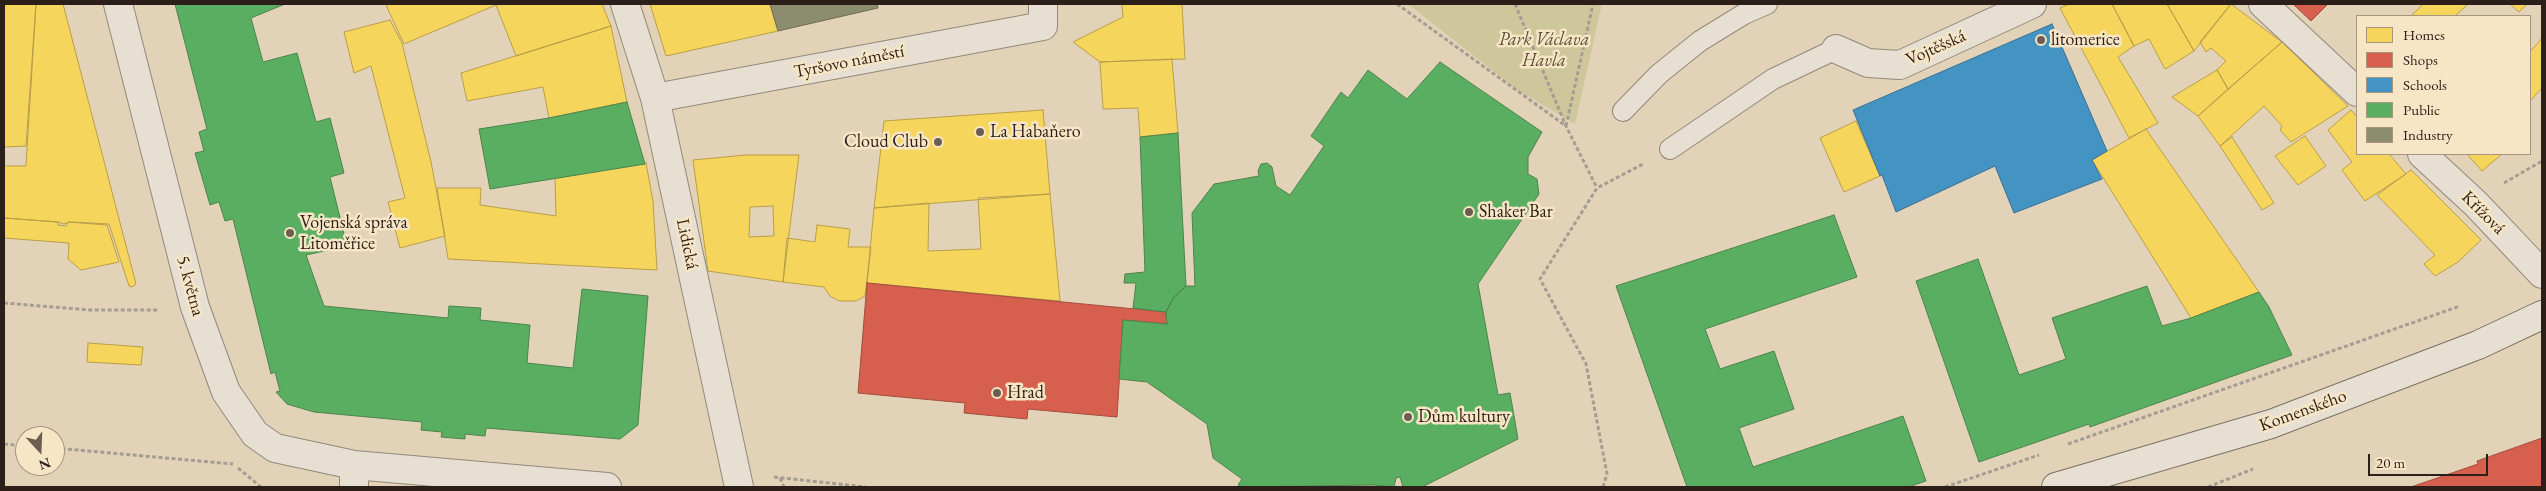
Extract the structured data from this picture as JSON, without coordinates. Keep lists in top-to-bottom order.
{
  "streets": {
    "street": [
      "Vojtěšská",
      "Tyršovo náměstí",
      "Křížová",
      "Lidická",
      "5. května",
      "Komenského"
    ]
  },
  "crossings": [
    ["Tyršovo náměstí", "Lidická"]
  ],
  "parks": ["Park Václava Havla"],
  "places": [
    "litomerice",
    "La Habaňero",
    "Cloud Club",
    "Shaker Bar",
    "Vojenská správa Litoměřice",
    "Hrad",
    "Dům kultury"
  ],
  "legend": [
    "Homes",
    "Shops",
    "Schools",
    "Public",
    "Industry"
  ],
  "scale_bar": "20 m",
  "north": "bottom"
}
